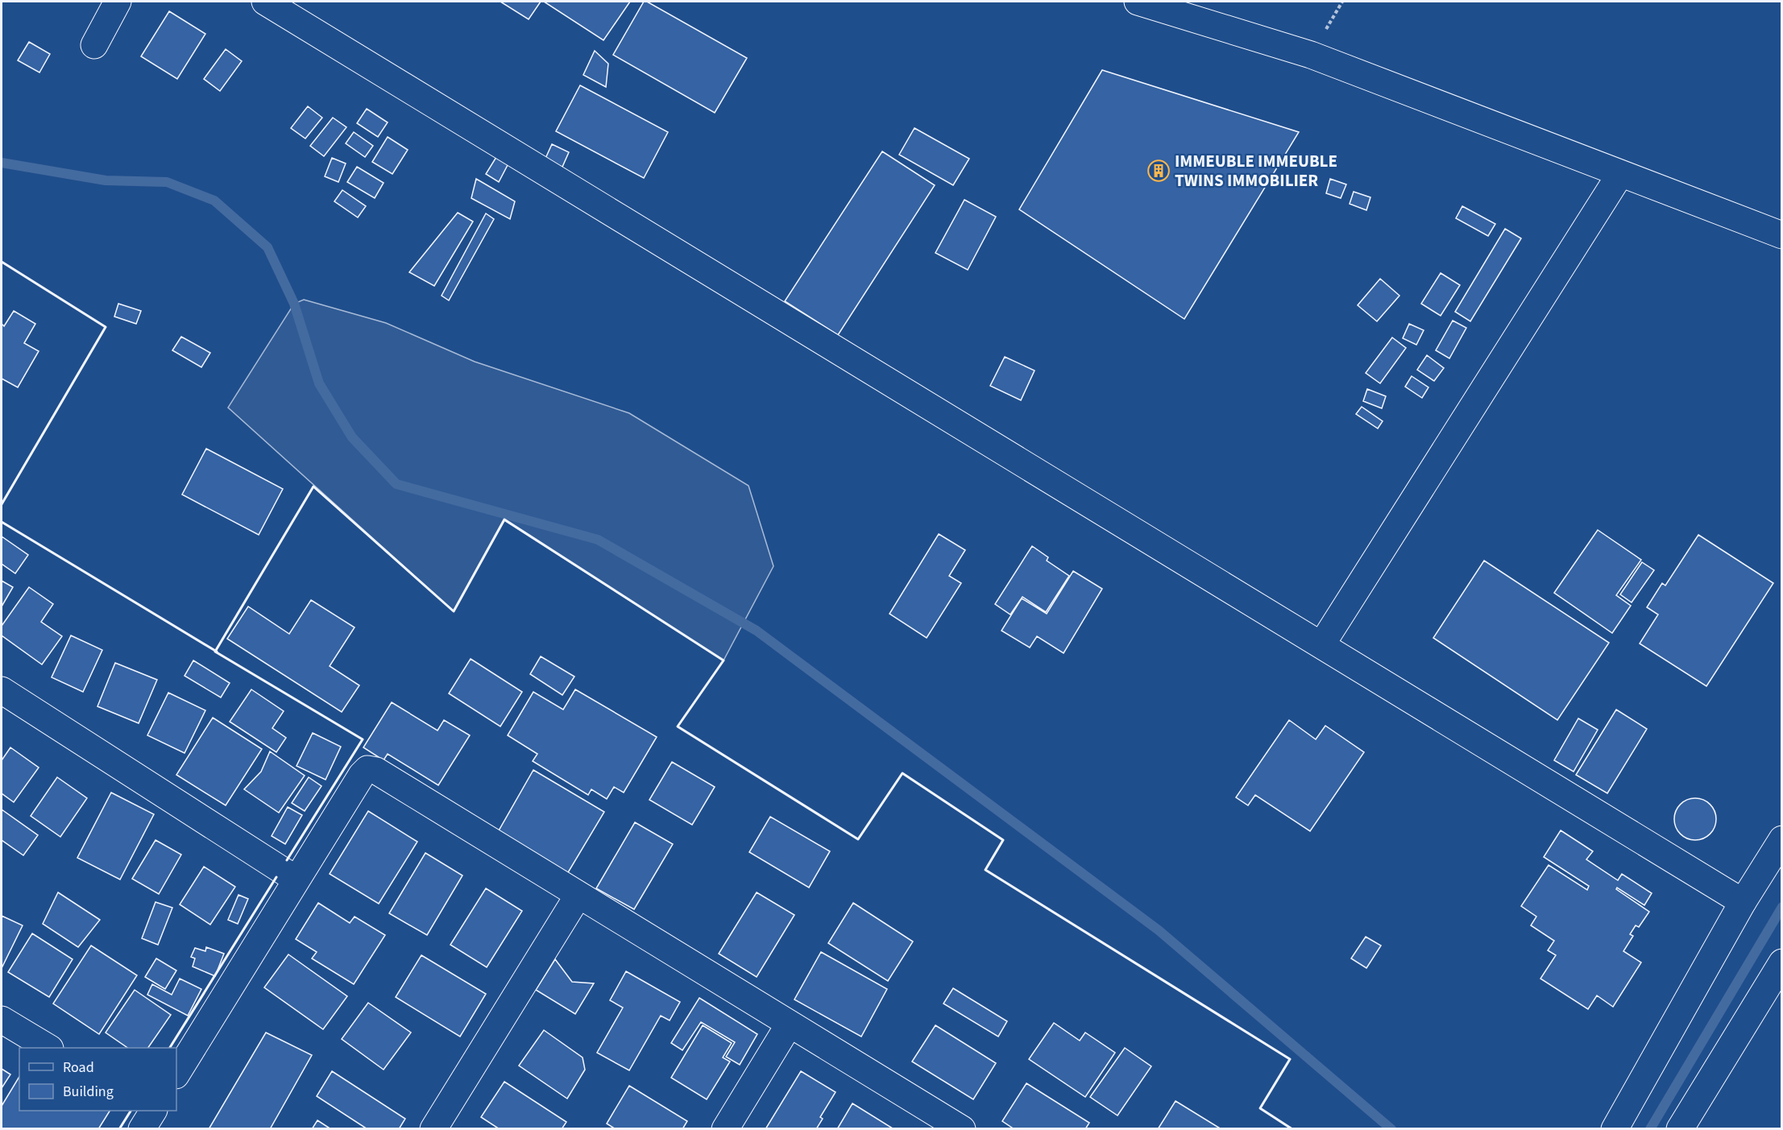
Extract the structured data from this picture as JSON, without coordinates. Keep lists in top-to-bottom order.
{
  "places": {
    "building": ["IMMEUBLE IMMEUBLE TWINS IMMOBILIER"]
  },
  "legend": ["Road", "Building"]
}
